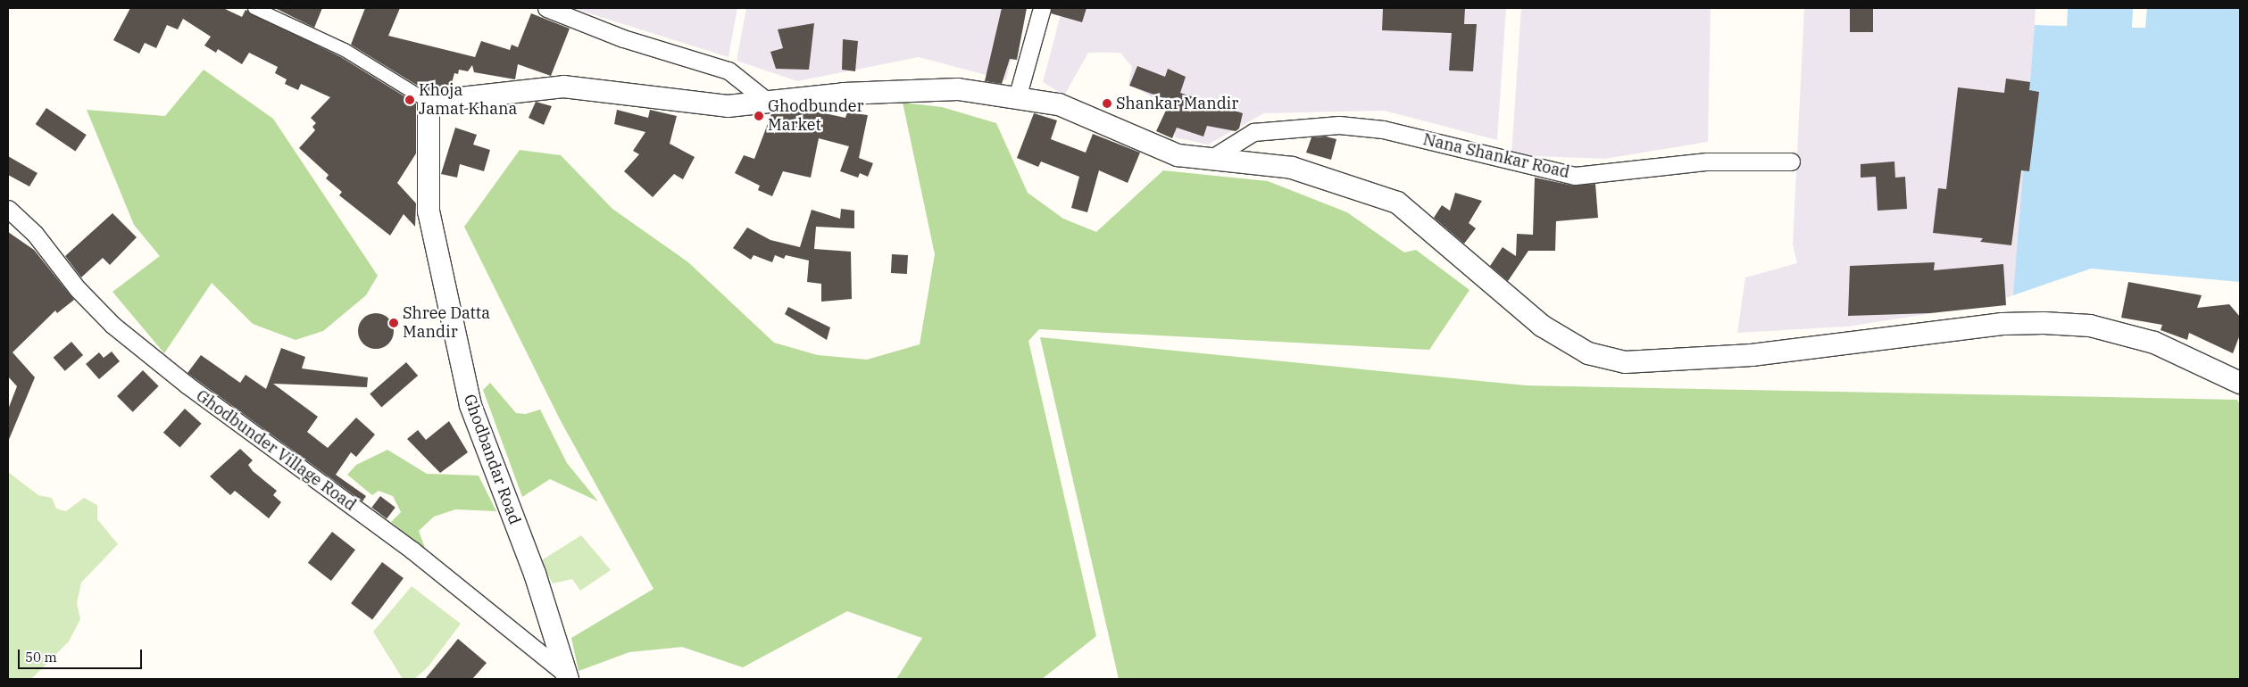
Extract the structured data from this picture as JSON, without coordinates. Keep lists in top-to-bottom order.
{
  "streets": {
    "street": ["Nana Shankar Road", "Ghodbunder Village Road", "Ghodbandar Road"]
  },
  "crossings": [
    ["Ghodbunder Village Road", "Ghodbandar Road"]
  ],
  "places": [
    "Khoja Jamat Khana",
    "Shankar Mandir",
    "Ghodbunder Market",
    "Shree Datta Mandir"
  ],
  "scale_bar": "50 m"
}
